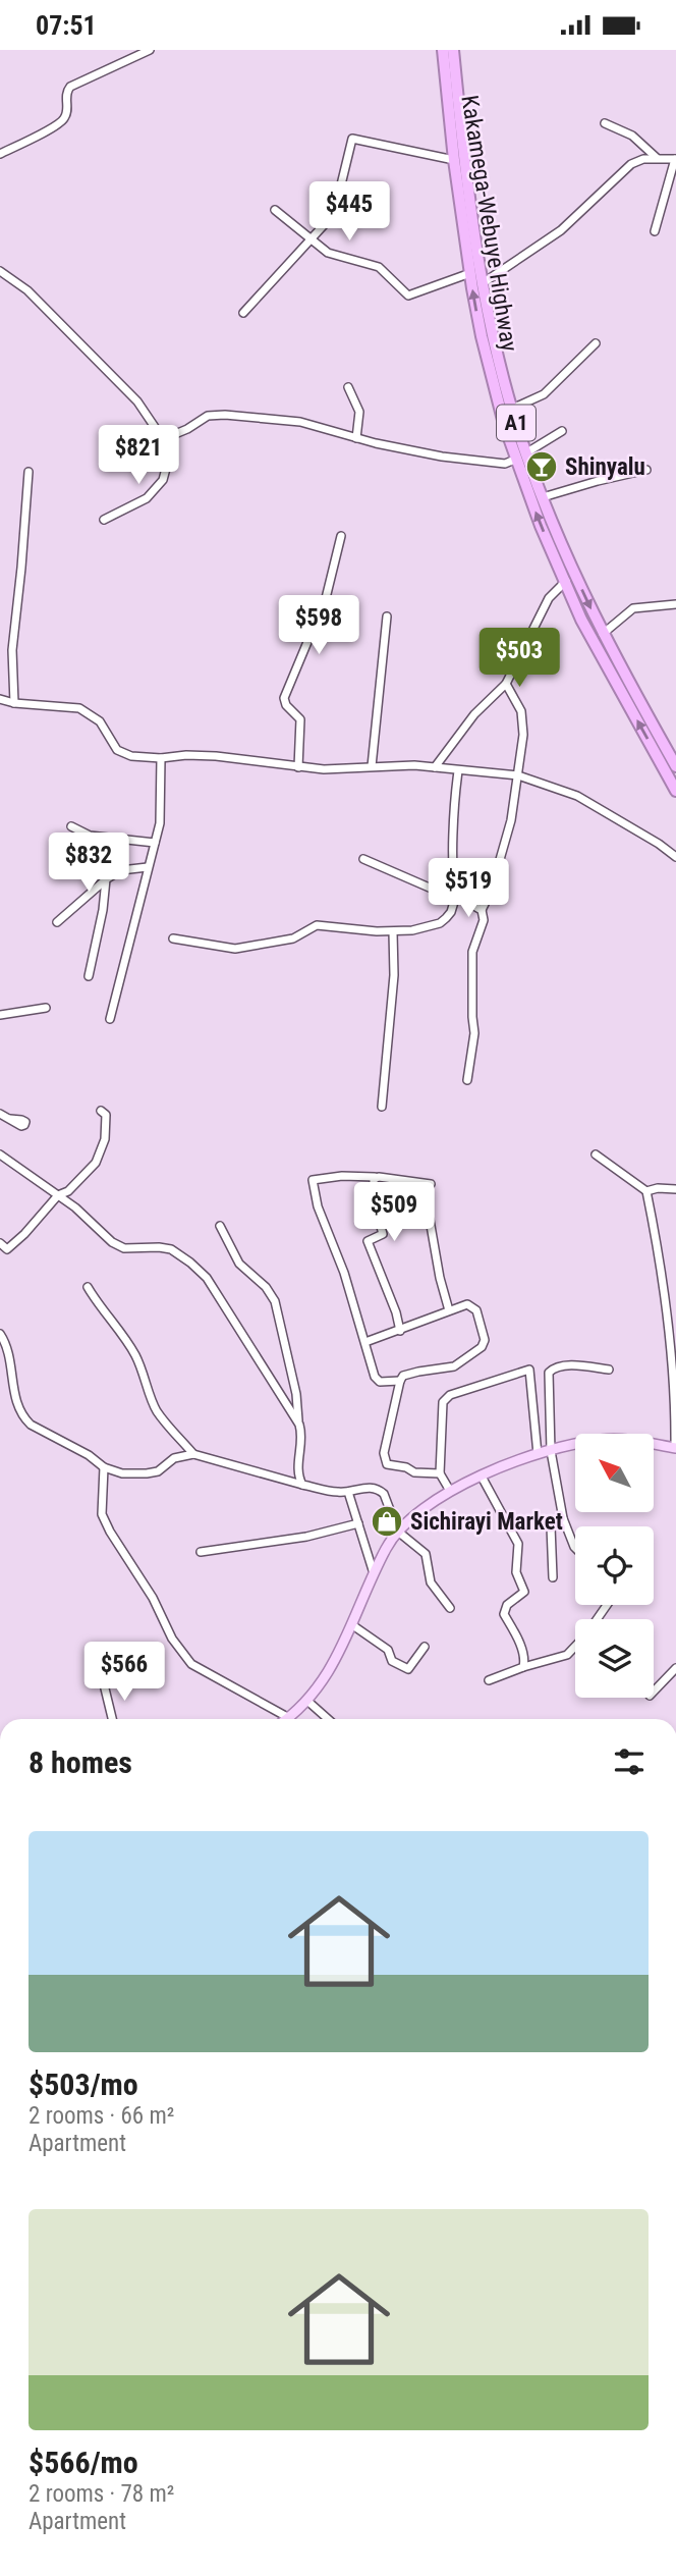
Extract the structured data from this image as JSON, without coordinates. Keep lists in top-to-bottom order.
{
  "streets": {
    "highway": ["Kakamega-Webuye Highway", "A1"]
  },
  "places": {
    "bar": ["Shinyalu"],
    "shop": ["Sichirayi Market"]
  },
  "north": "top left",
  "page": {
    "status": "07:51",
    "price": [
      "$445",
      "$821",
      "$598",
      "$503",
      "$832",
      "$519",
      "$509",
      "$566"
    ],
    "heading": "8 homes",
    "list": [
      {
        "name": "$503/mo",
        "note": "2 rooms · 66 m² · Apartment"
      },
      {
        "name": "$566/mo",
        "note": "2 rooms · 78 m² · Apartment"
      }
    ]
  }
}
